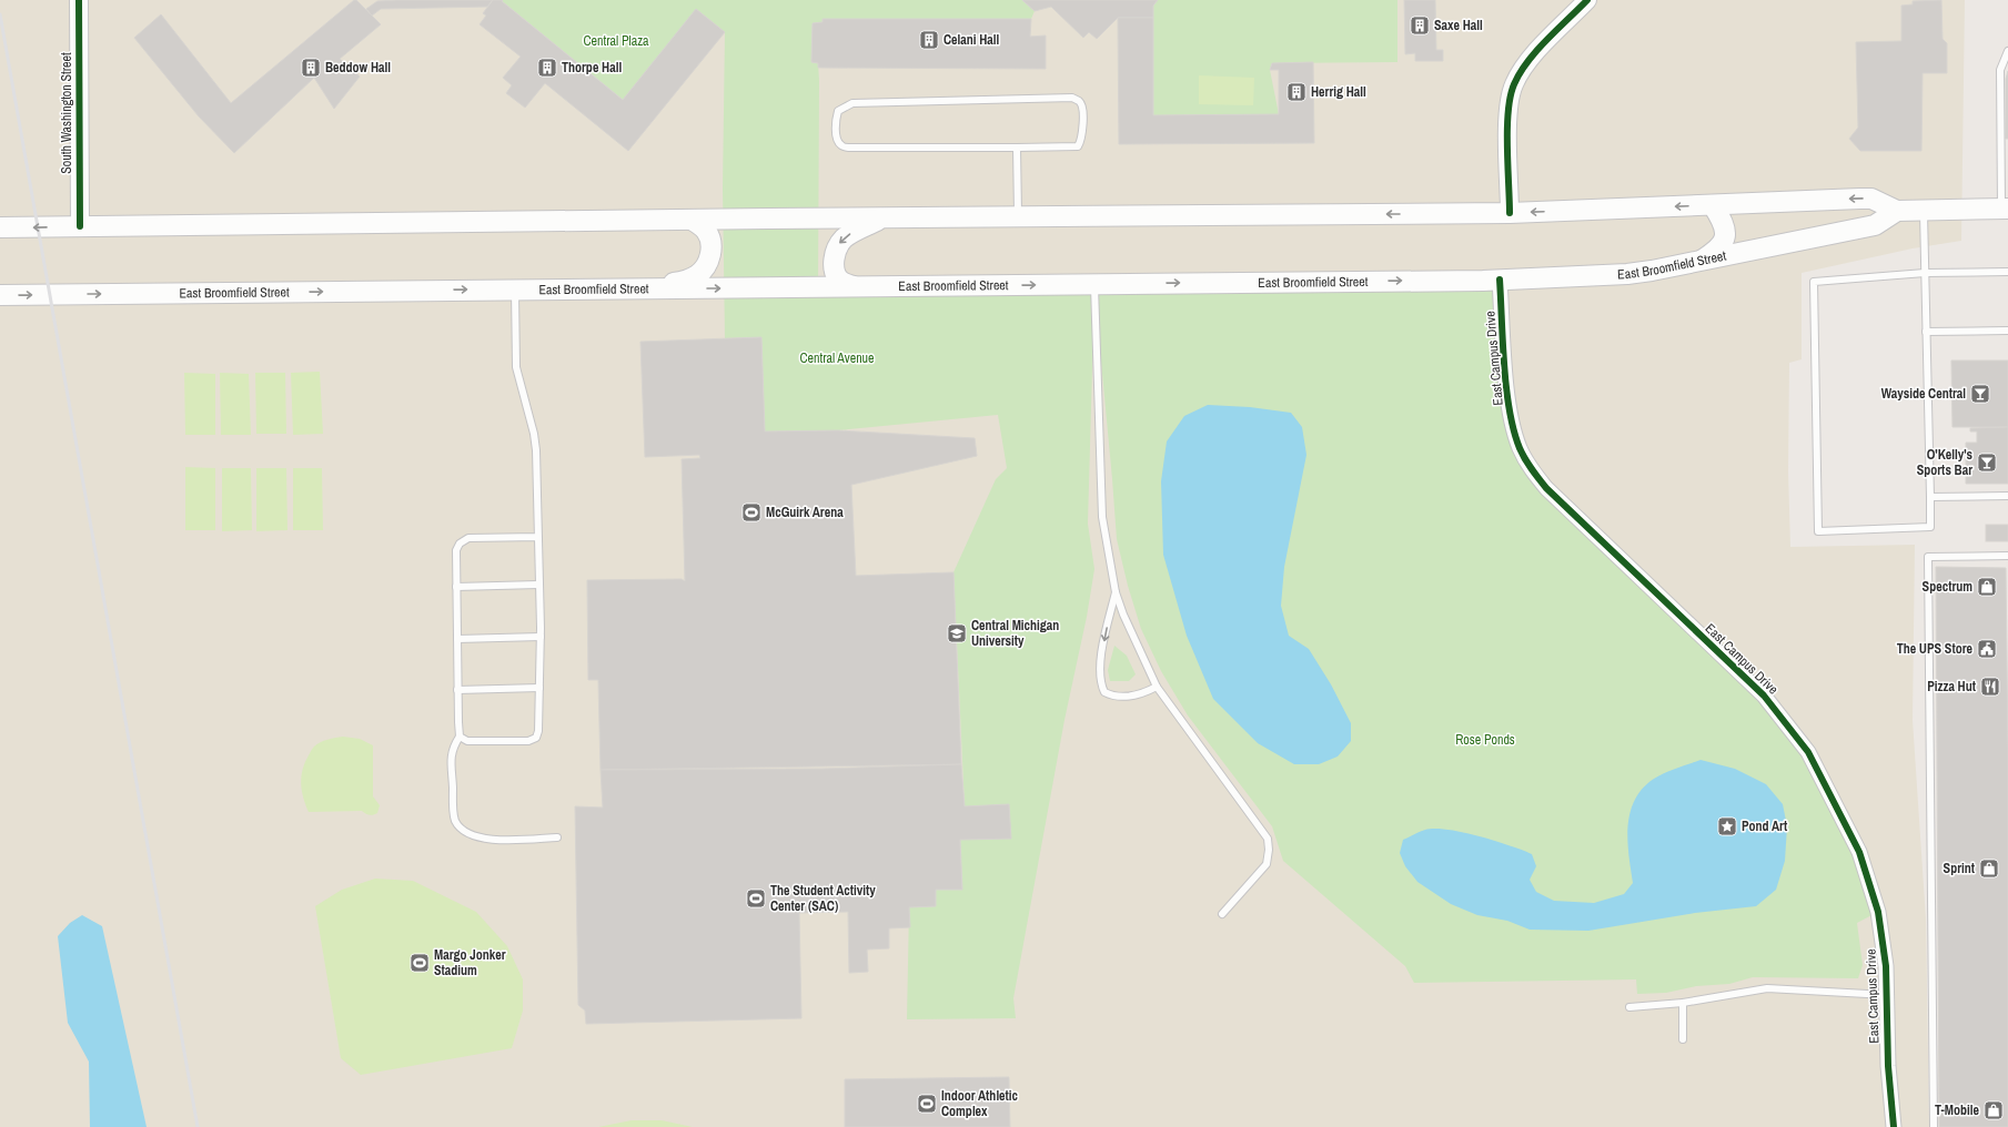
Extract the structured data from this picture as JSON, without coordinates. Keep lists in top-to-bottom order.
{
  "streets": {
    "main road": ["East Broomfield Street"],
    "street": ["South Washington Street", "East Campus Drive"]
  },
  "crossings": [
    ["East Broomfield Street", "East Campus Drive"]
  ],
  "parks": ["Central Plaza", "Central Avenue", "Rose Ponds"],
  "places": {
    "building": [
      "Saxe Hall",
      "Celani Hall",
      "Beddow Hall",
      "Thorpe Hall",
      "Herrig Hall"
    ],
    "bar": ["Wayside Central", "O'Kelly's Sports Bar"],
    "sports": [
      "McGuirk Arena",
      "The Student Activity Center (SAC)",
      "Margo Jonker Stadium",
      "Indoor Athletic Complex"
    ],
    "shop": ["Spectrum", "Sprint", "T-Mobile"],
    "school or university": ["Central Michigan University"],
    "public building": ["The UPS Store"],
    "restaurant": ["Pizza Hut"],
    "place": ["Pond Art"]
  }
}
